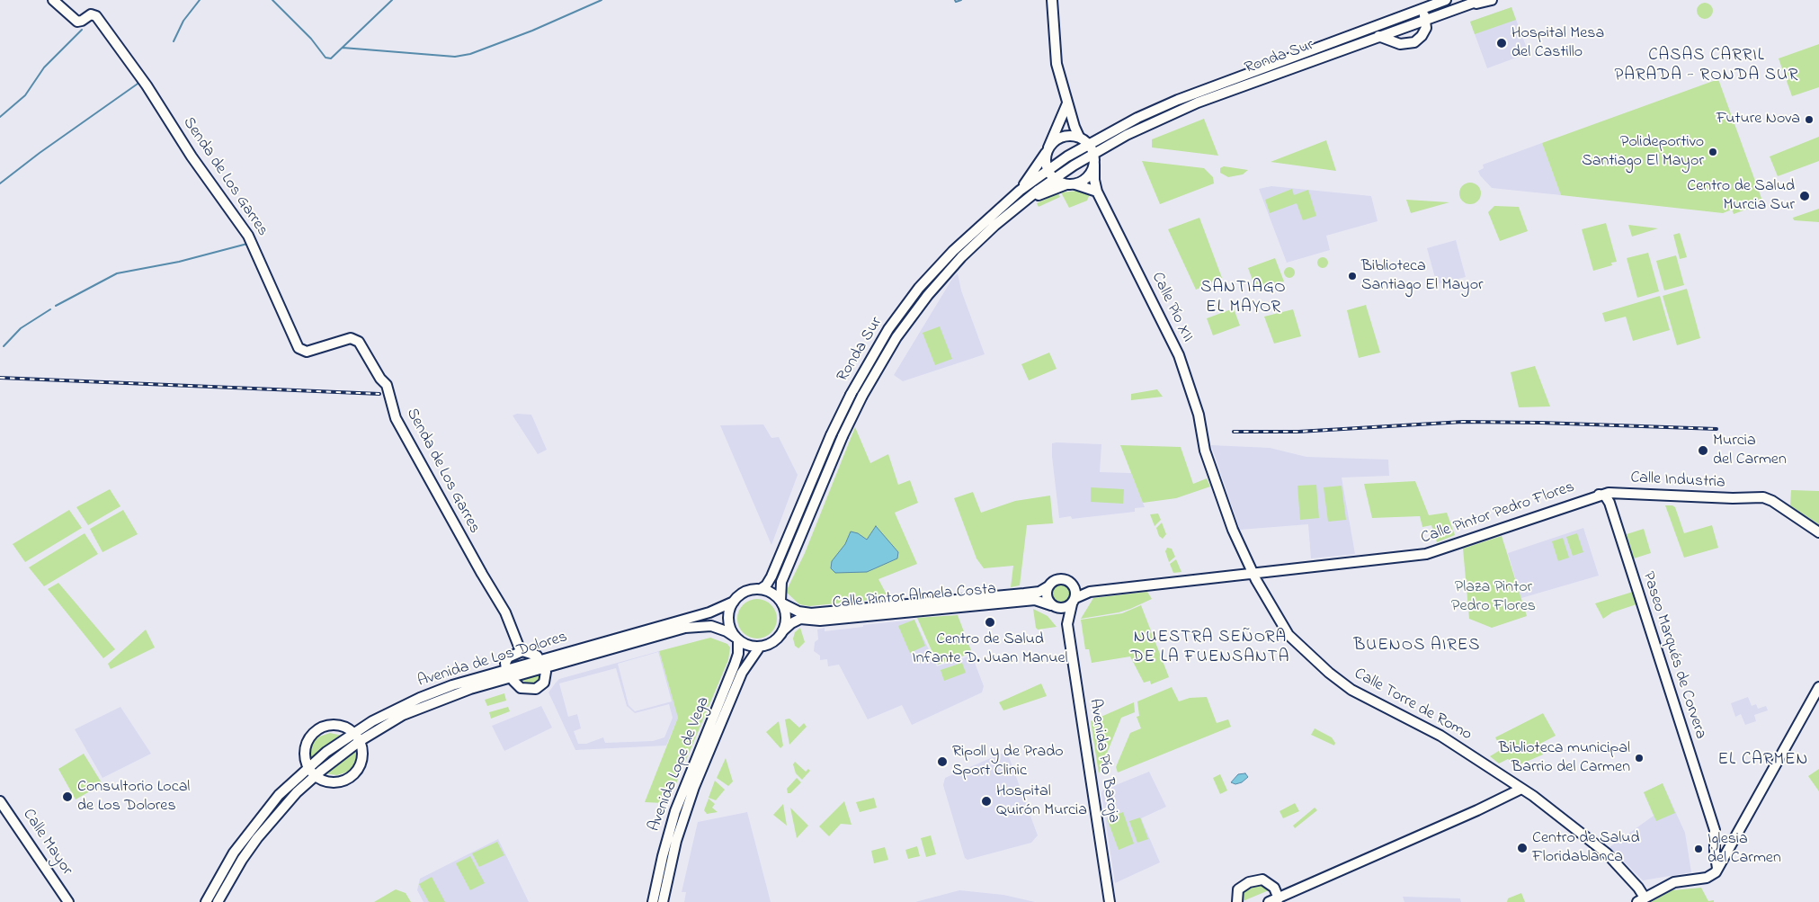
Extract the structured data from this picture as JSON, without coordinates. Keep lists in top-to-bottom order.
{
  "streets": {
    "main road": [
      "Ronda Sur",
      "Senda de Los Garres",
      "Calle Pío XII",
      "Calle Industria",
      "Calle Pintor Pedro Flores",
      "Calle Pintor Almela Costa",
      "Paseo Marqués de Corvera",
      "Avenida de Los Dolores",
      "Calle Torre de Romo",
      "Avenida Pío Baroja",
      "Avenida Lope de Vega",
      "Calle Mayor"
    ]
  },
  "crossings": [
    ["Ronda Sur", "Calle Pintor Almela Costa"],
    ["Ronda Sur", "Avenida de Los Dolores"],
    ["Ronda Sur", "Avenida Lope de Vega"],
    ["Calle Pío XII", "Calle Torre de Romo"],
    ["Calle Industria", "Calle Pintor Pedro Flores"],
    ["Calle Pintor Pedro Flores", "Paseo Marqués de Corvera"],
    ["Calle Pintor Pedro Flores", "Calle Torre de Romo"],
    ["Calle Pintor Almela Costa", "Avenida de Los Dolores"],
    ["Calle Pintor Almela Costa", "Avenida Pío Baroja"],
    ["Calle Pintor Almela Costa", "Avenida Lope de Vega"],
    ["Avenida de Los Dolores", "Avenida Lope de Vega"]
  ],
  "districts": [
    "CASAS CARRIL PARADA - RONDA SUR",
    "SANTIAGO EL MAYOR",
    "NUESTRA SEÑORA DE LA FUENSANTA",
    "BUENOS AIRES",
    "EL CARMEN"
  ],
  "parks": ["Plaza Pintor Pedro Flores"],
  "places": [
    "Hospital Mesa del Castillo",
    "Future Nova",
    "Polideportivo Santiago El Mayor",
    "Centro de Salud Murcia Sur",
    "Biblioteca Santiago El Mayor",
    "Murcia del Carmen",
    "Centro de Salud Infante D. Juan Manuel",
    "Biblioteca municipal Barrio del Carmen",
    "Ripoll y de Prado Sport Clinic",
    "Consultorio Local de Los Dolores",
    "Hospital Quirón Murcia",
    "Centro de Salud Floridablanca",
    "Iglesia del Carmen"
  ]
}
